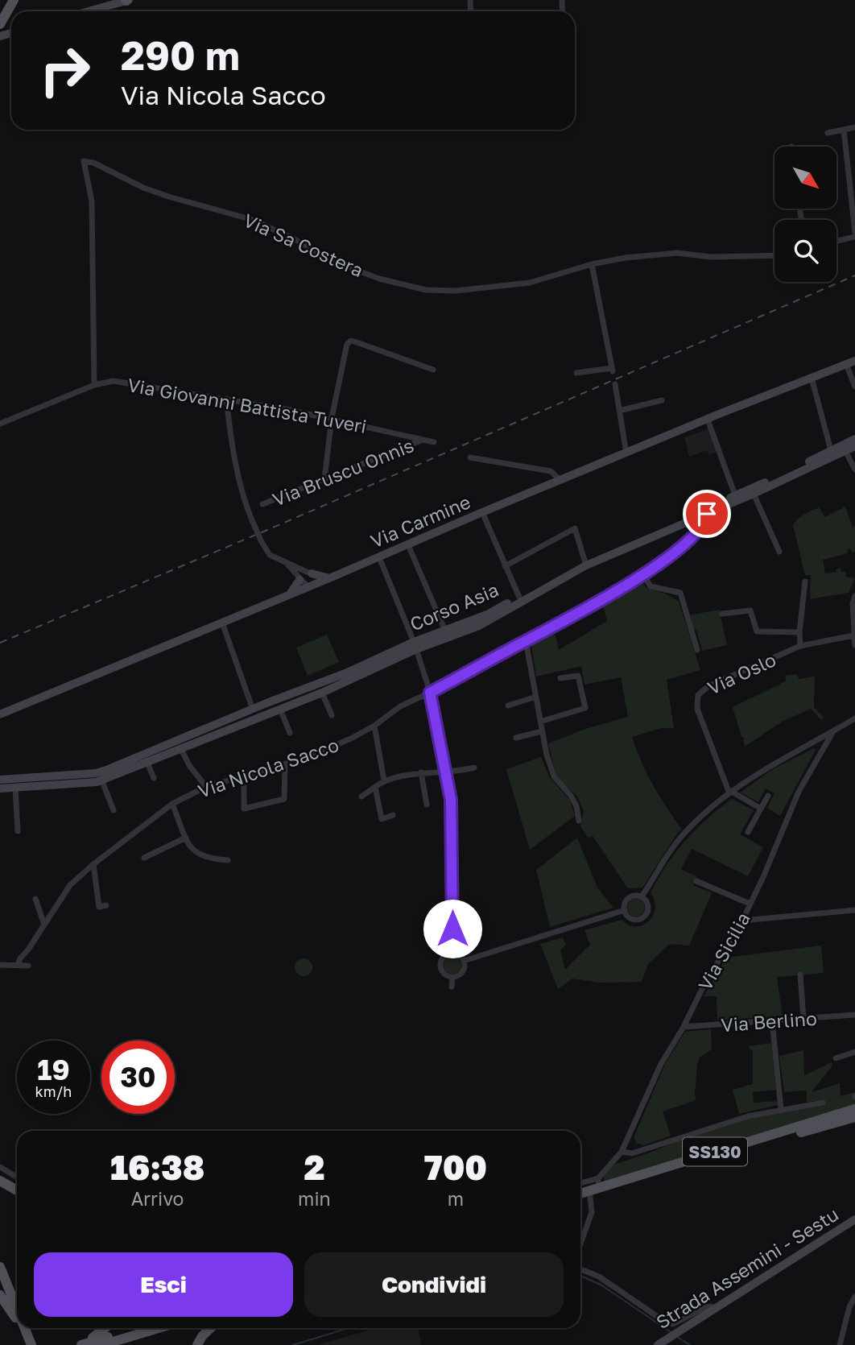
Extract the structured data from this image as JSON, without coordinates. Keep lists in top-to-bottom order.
{
  "streets": {
    "main road": ["SS130"],
    "street": [
      "Via Sa Costera",
      "Via Giovanni Battista Tuveri",
      "Via Bruscu Onnis",
      "Via Carmine",
      "Corso Asia",
      "Via Oslo",
      "Via Nicola Sacco",
      "Via Sicilia",
      "Via Berlino",
      "Strada Assemini - Sestu"
    ]
  },
  "crossings": [
    ["Via Sa Costera", "Via Giovanni Battista Tuveri"],
    ["Via Giovanni Battista Tuveri", "Via Bruscu Onnis"],
    ["Via Sicilia", "Via Berlino"],
    ["Via Sicilia", "SS130"]
  ],
  "north": "bottom right",
  "page": {
    "turn": ["290 m", "Via Nicola Sacco"],
    "speed": "19 km/h",
    "limit": "30",
    "eta": [
      "16:38",
      "Arrivo",
      "2",
      "min",
      "700",
      "m"
    ],
    "buttons": ["Esci", "Condividi"]
  }
}
